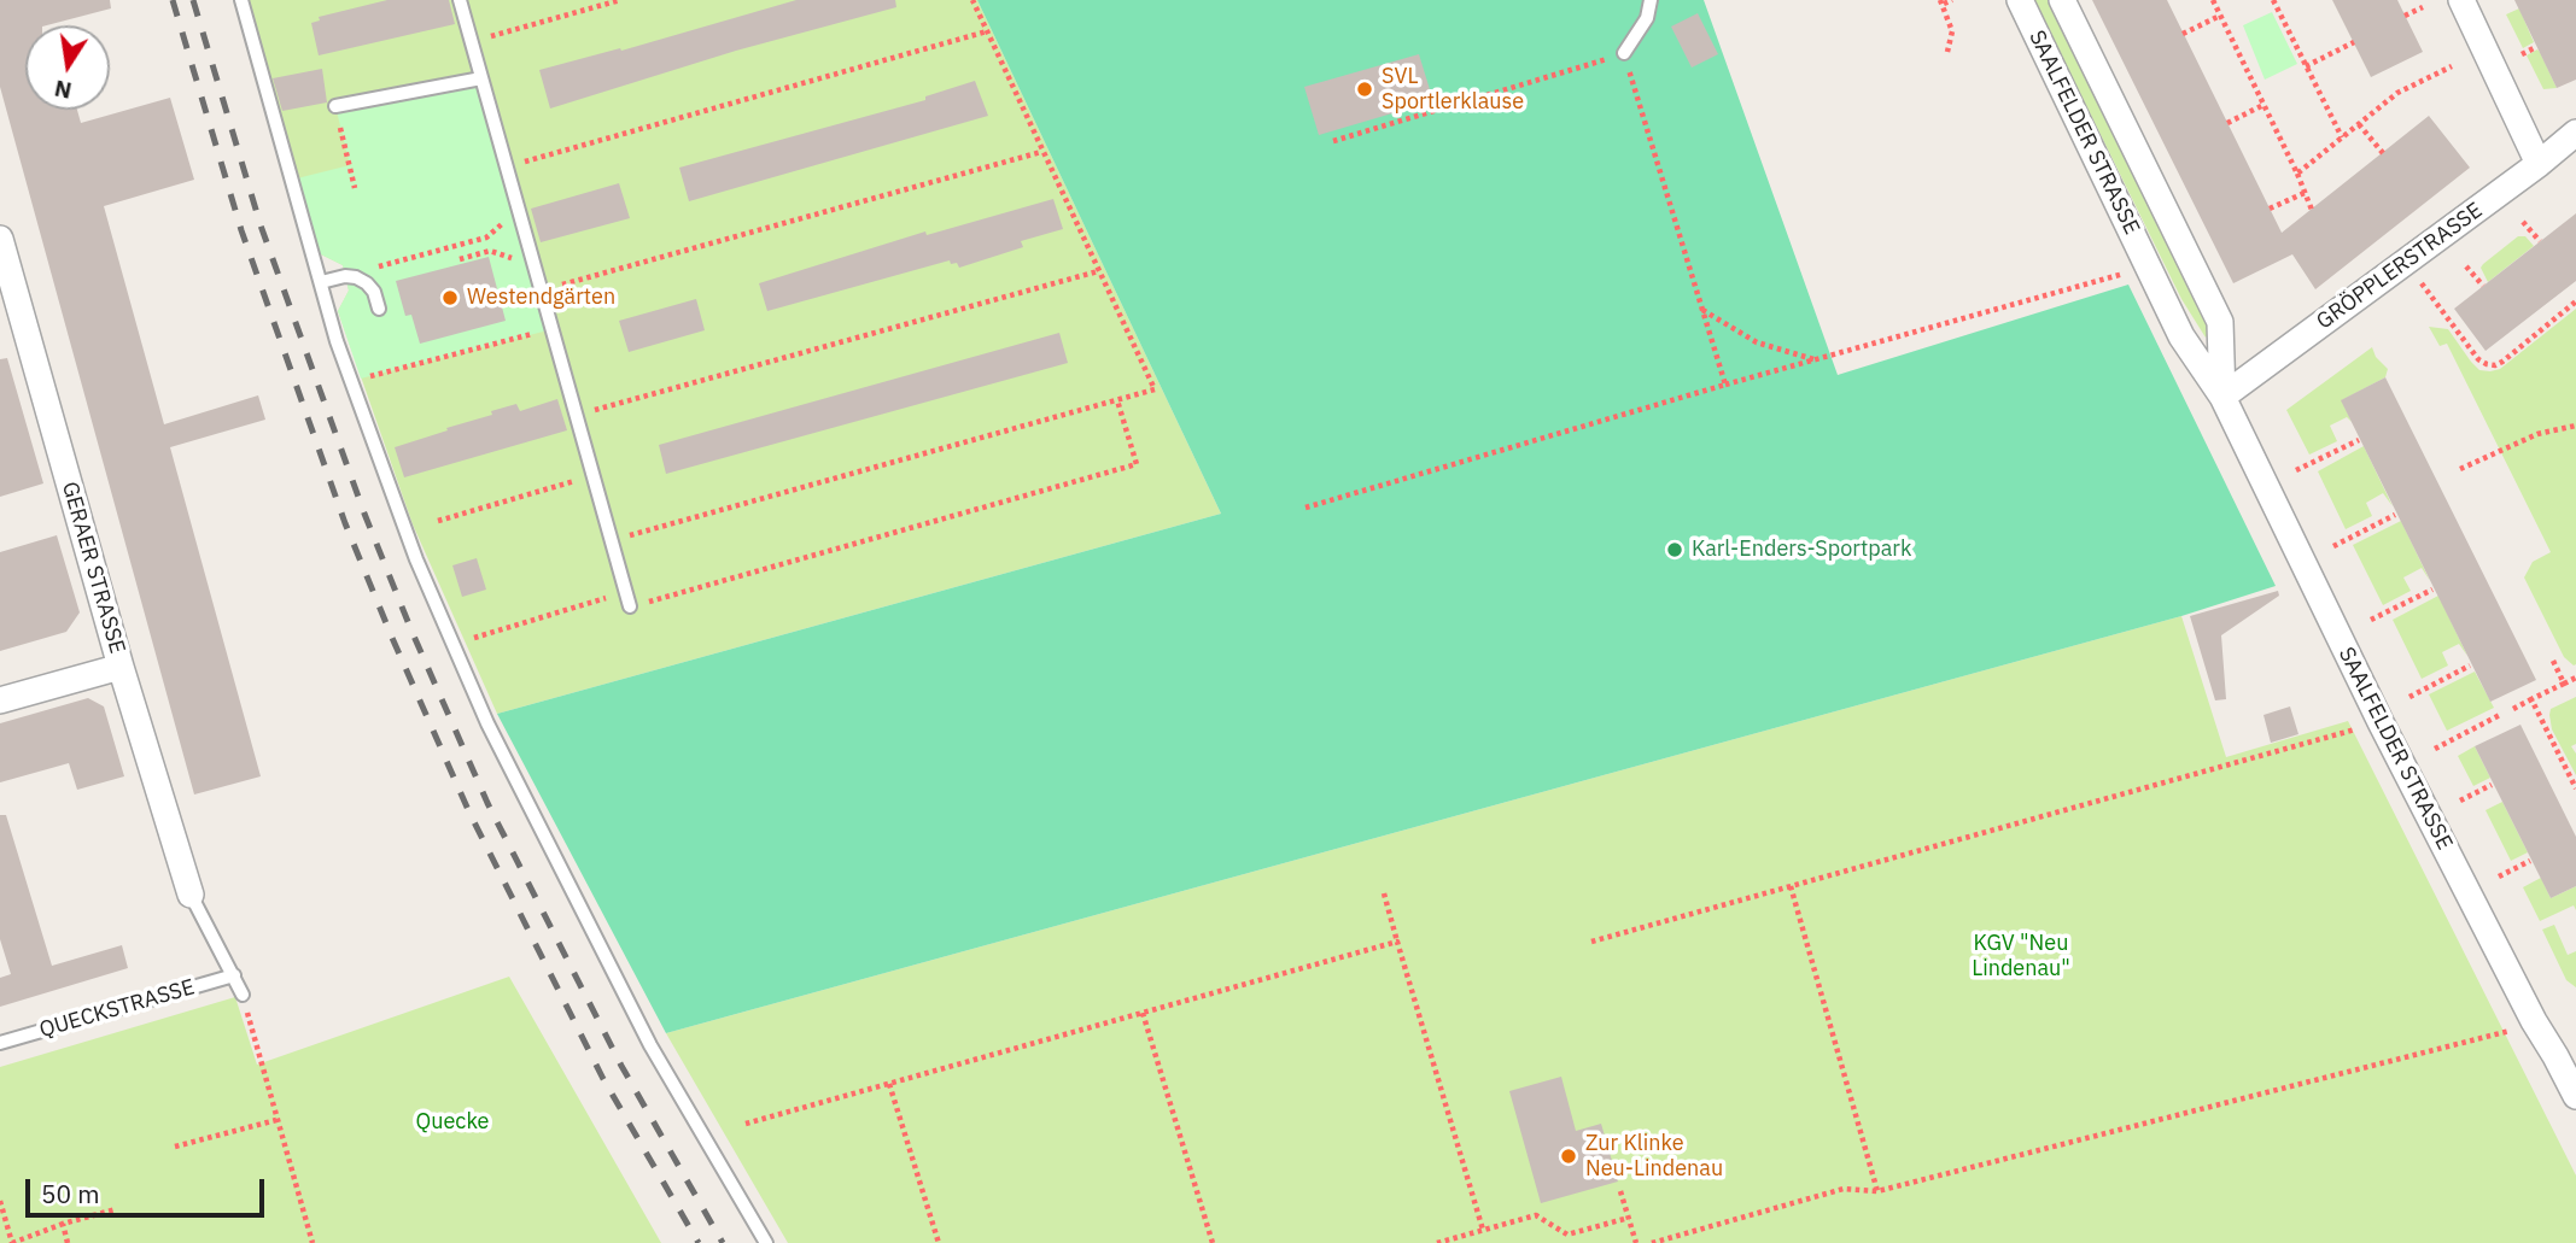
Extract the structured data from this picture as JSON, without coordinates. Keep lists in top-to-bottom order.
{
  "streets": {
    "street": ["SAALFELDER STRASSE", "GRÖPPLERSTRASSE", "GERAER STRASSE"],
    "lane": ["QUECKSTRASSE"]
  },
  "crossings": [
    ["SAALFELDER STRASSE", "GRÖPPLERSTRASSE"]
  ],
  "parks": ["KGV \"Neu Lindenau\"", "Quecke"],
  "places": [
    "SVL Sportlerklause",
    "Westendgärten",
    "Karl-Enders-Sportpark",
    "Zur Klinke Neu-Lindenau"
  ],
  "scale_bar": "50 m",
  "north": "bottom"
}
